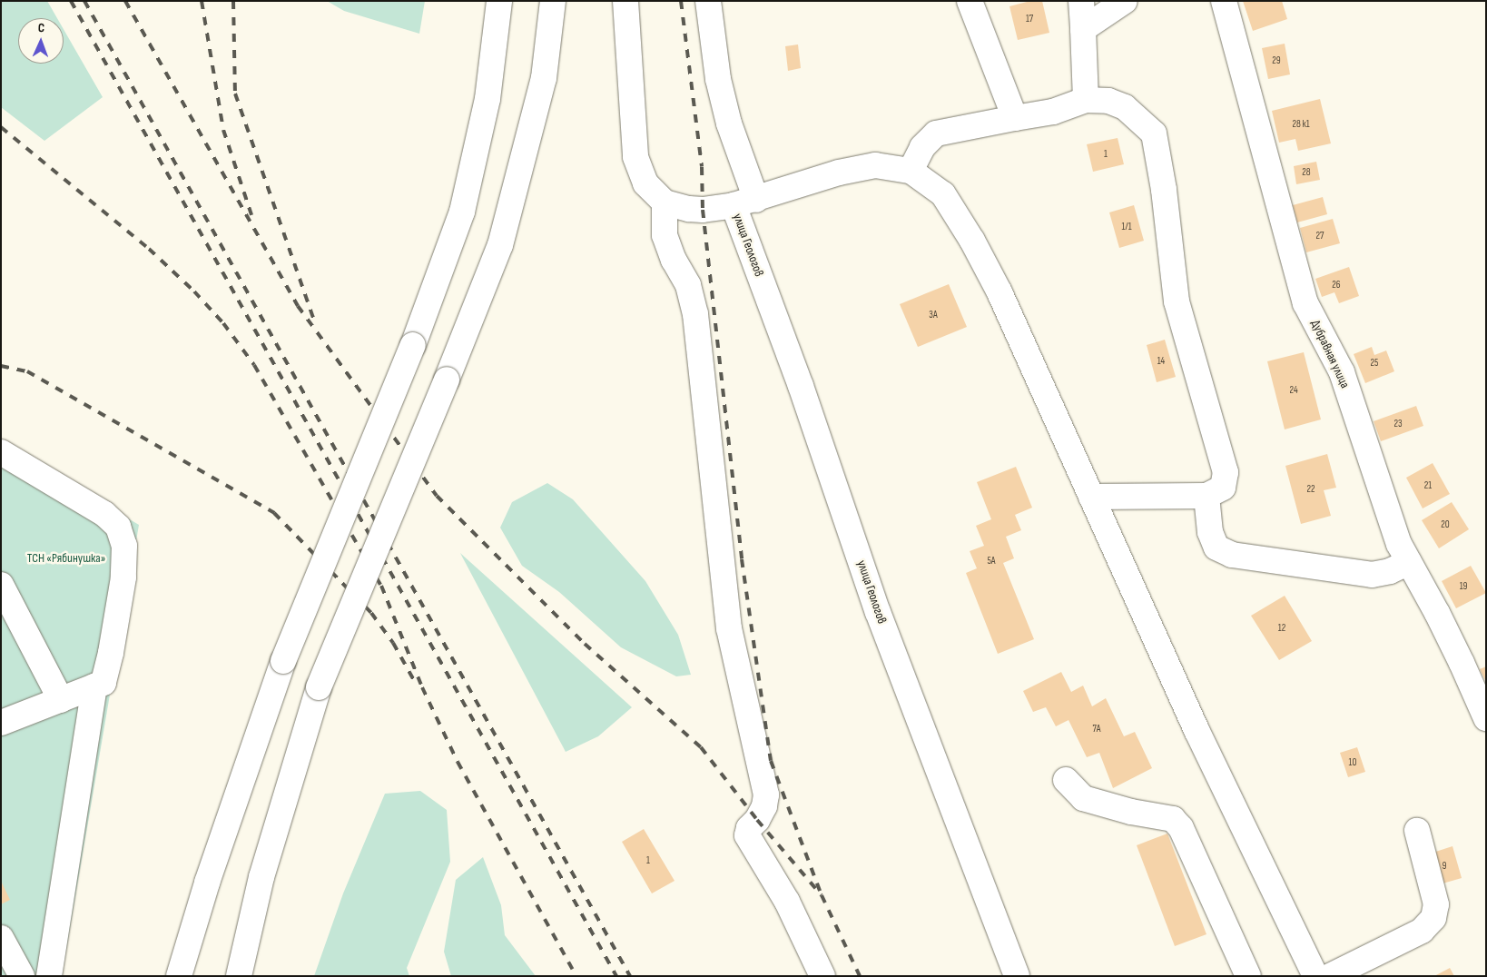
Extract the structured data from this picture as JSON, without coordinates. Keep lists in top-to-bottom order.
{
  "streets": {
    "main road": ["улица Геологов", "Дубравная улица"]
  },
  "parks": ["ТСН «Рябинушка»"],
  "house_numbers": [
    "17",
    "29",
    "28 к1",
    "1",
    "28",
    "1/1",
    "27",
    "26",
    "3А",
    "14",
    "25",
    "24",
    "23",
    "21",
    "22",
    "20",
    "5А",
    "19",
    "12",
    "7А",
    "10",
    "1",
    "9"
  ],
  "north": "top"
}
